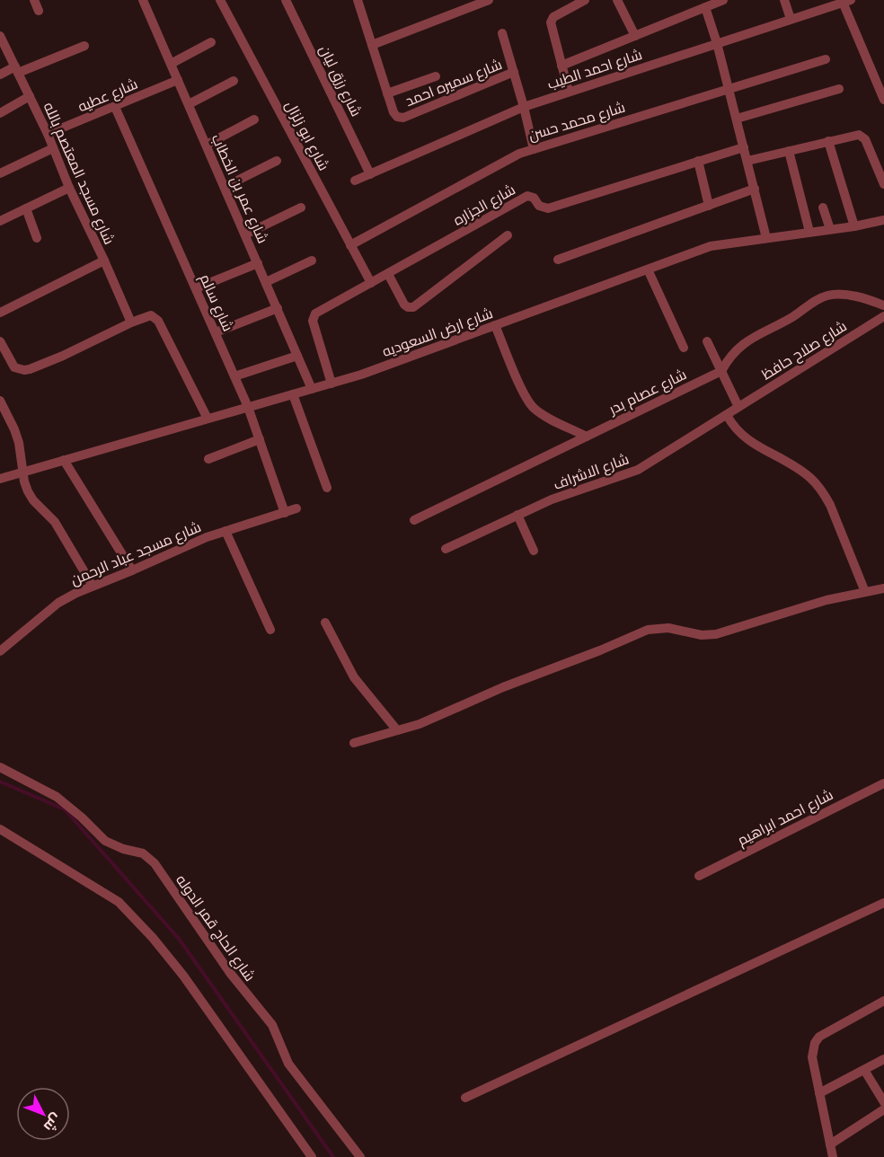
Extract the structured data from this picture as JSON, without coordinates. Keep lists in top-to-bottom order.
{
  "streets": {
    "street": [
      "شارع احمد الطيب",
      "شارع رزق ليان",
      "شارع سميره احمد",
      "شارع عطيه",
      "شارع محمد حسن",
      "شارع ابو زلزال",
      "شارع مسجد المعتصم بالله",
      "شارع عمر بن الخطاب",
      "شارع الجزاره",
      "شارع سالم",
      "شارع ارض السعوديه",
      "شارع صلاح حافظ",
      "شارع عصام بدر",
      "شارع الاشراف",
      "شارع مسجد عباد الرحمن",
      "شارع احمد ابراهيم",
      "شارع الحاج قمر الدوله"
    ]
  },
  "crossings": [
    ["شارع احمد الطيب", "شارع رزق ليان"],
    ["شارع عطيه", "شارع مسجد المعتصم بالله"],
    ["شارع عطيه", "شارع عمر بن الخطاب"],
    ["شارع عطيه", "شارع سالم"],
    ["شارع محمد حسن", "شارع ابو زلزال"],
    ["شارع ابو زلزال", "شارع الجزاره"],
    ["شارع عمر بن الخطاب", "شارع ارض السعوديه"],
    ["شارع الجزاره", "شارع ارض السعوديه"],
    ["شارع سالم", "شارع ارض السعوديه"],
    ["شارع سالم", "شارع مسجد عباد الرحمن"],
    ["شارع صلاح حافظ", "شارع الاشراف"]
  ],
  "north": "bottom right"
}
